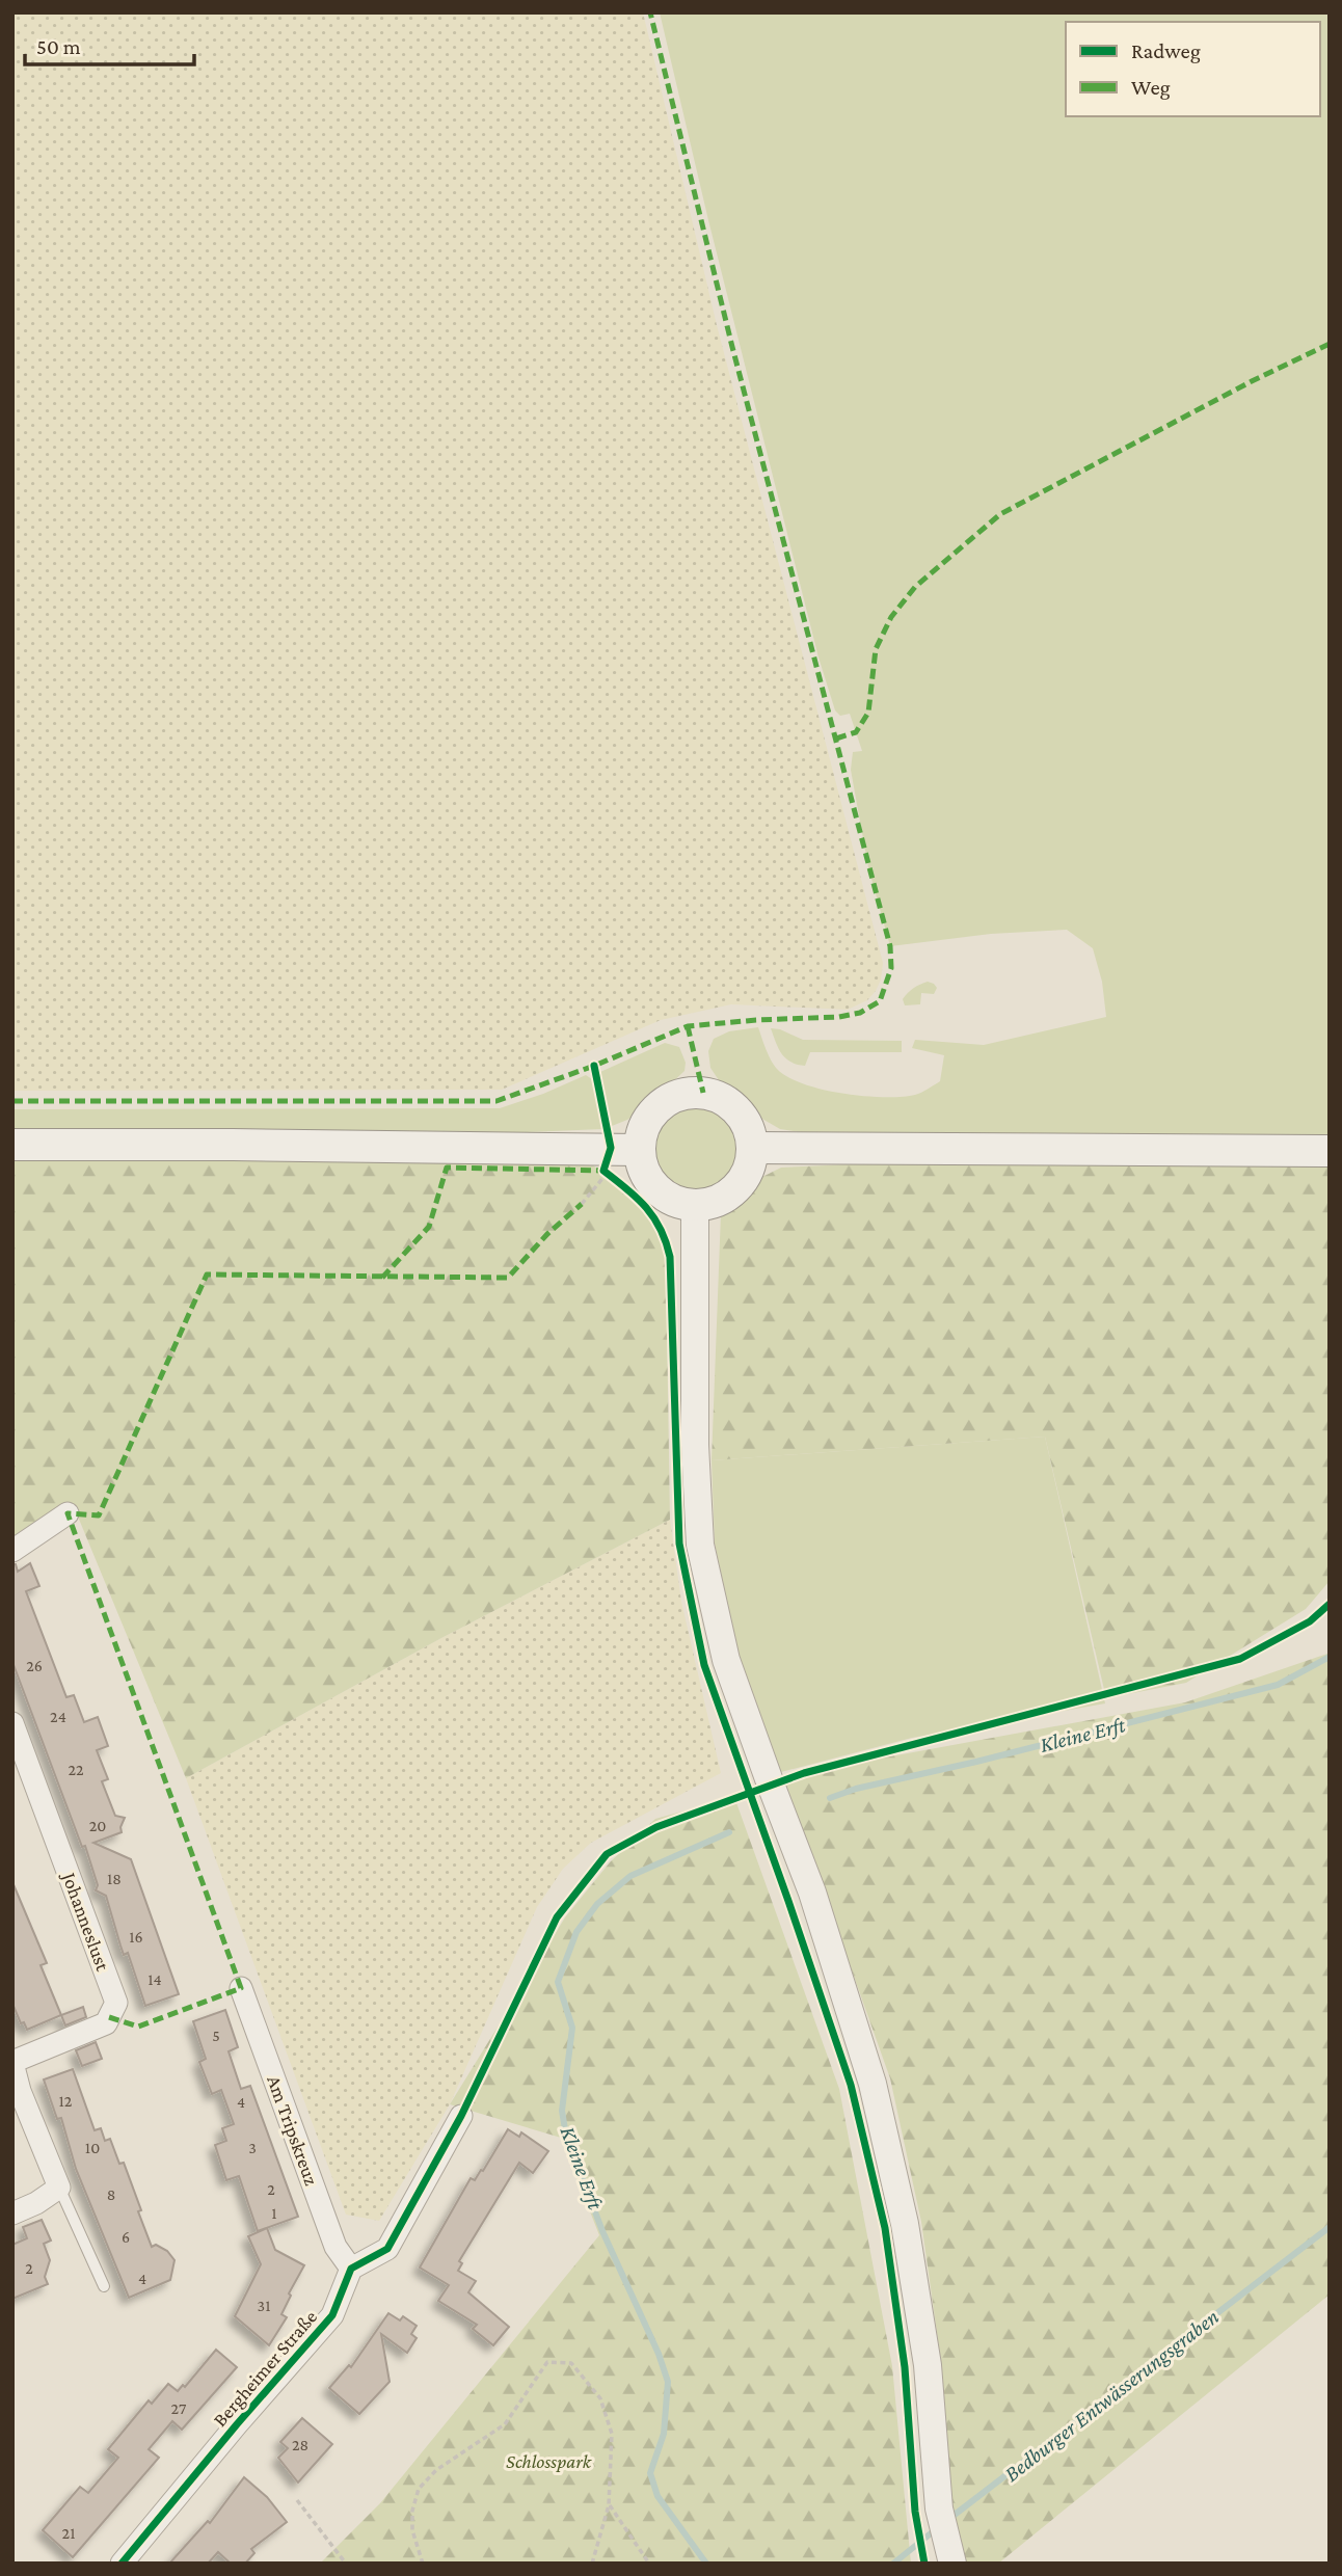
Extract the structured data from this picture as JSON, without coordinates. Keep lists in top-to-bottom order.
{
  "streets": {
    "street": ["Johanneslust", "Am Tripskreuz", "Bergheimer Straße"]
  },
  "crossings": [
    ["Am Tripskreuz", "Bergheimer Straße"]
  ],
  "water": ["Kleine Erft", "Bedburger Entwässerungsgraben"],
  "parks": ["Schlosspark"],
  "house_numbers": [
    "26",
    "24",
    "22",
    "20",
    "18",
    "16",
    "14",
    "5",
    "12",
    "4",
    "10",
    "3",
    "2",
    "8",
    "1",
    "6",
    "2",
    "4",
    "31",
    "27",
    "28",
    "21"
  ],
  "legend": ["Radweg", "Weg"],
  "scale_bar": "50 m"
}
